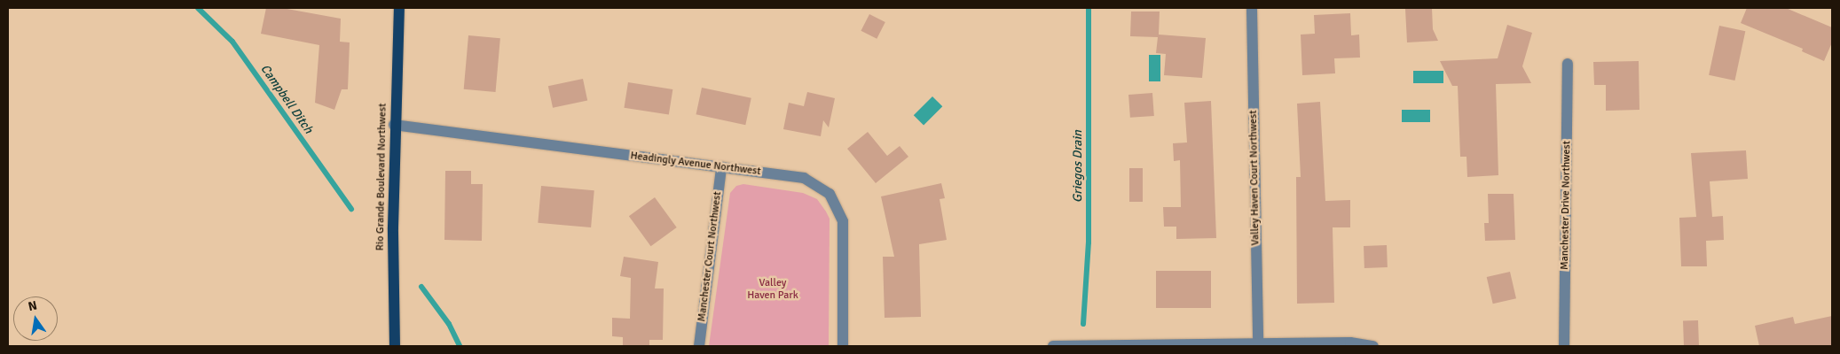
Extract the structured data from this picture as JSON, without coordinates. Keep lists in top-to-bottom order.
{
  "streets": {
    "main road": ["Rio Grande Boulevard Northwest"],
    "street": [
      "Headingly Avenue Northwest",
      "Valley Haven Court Northwest",
      "Manchester Drive Northwest",
      "Manchester Court Northwest"
    ]
  },
  "crossings": [
    ["Headingly Avenue Northwest", "Rio Grande Boulevard Northwest"],
    ["Headingly Avenue Northwest", "Manchester Court Northwest"]
  ],
  "water": ["Campbell Ditch", "Griegos Drain"],
  "parks": ["Valley Haven Park"],
  "north": "top"
}
